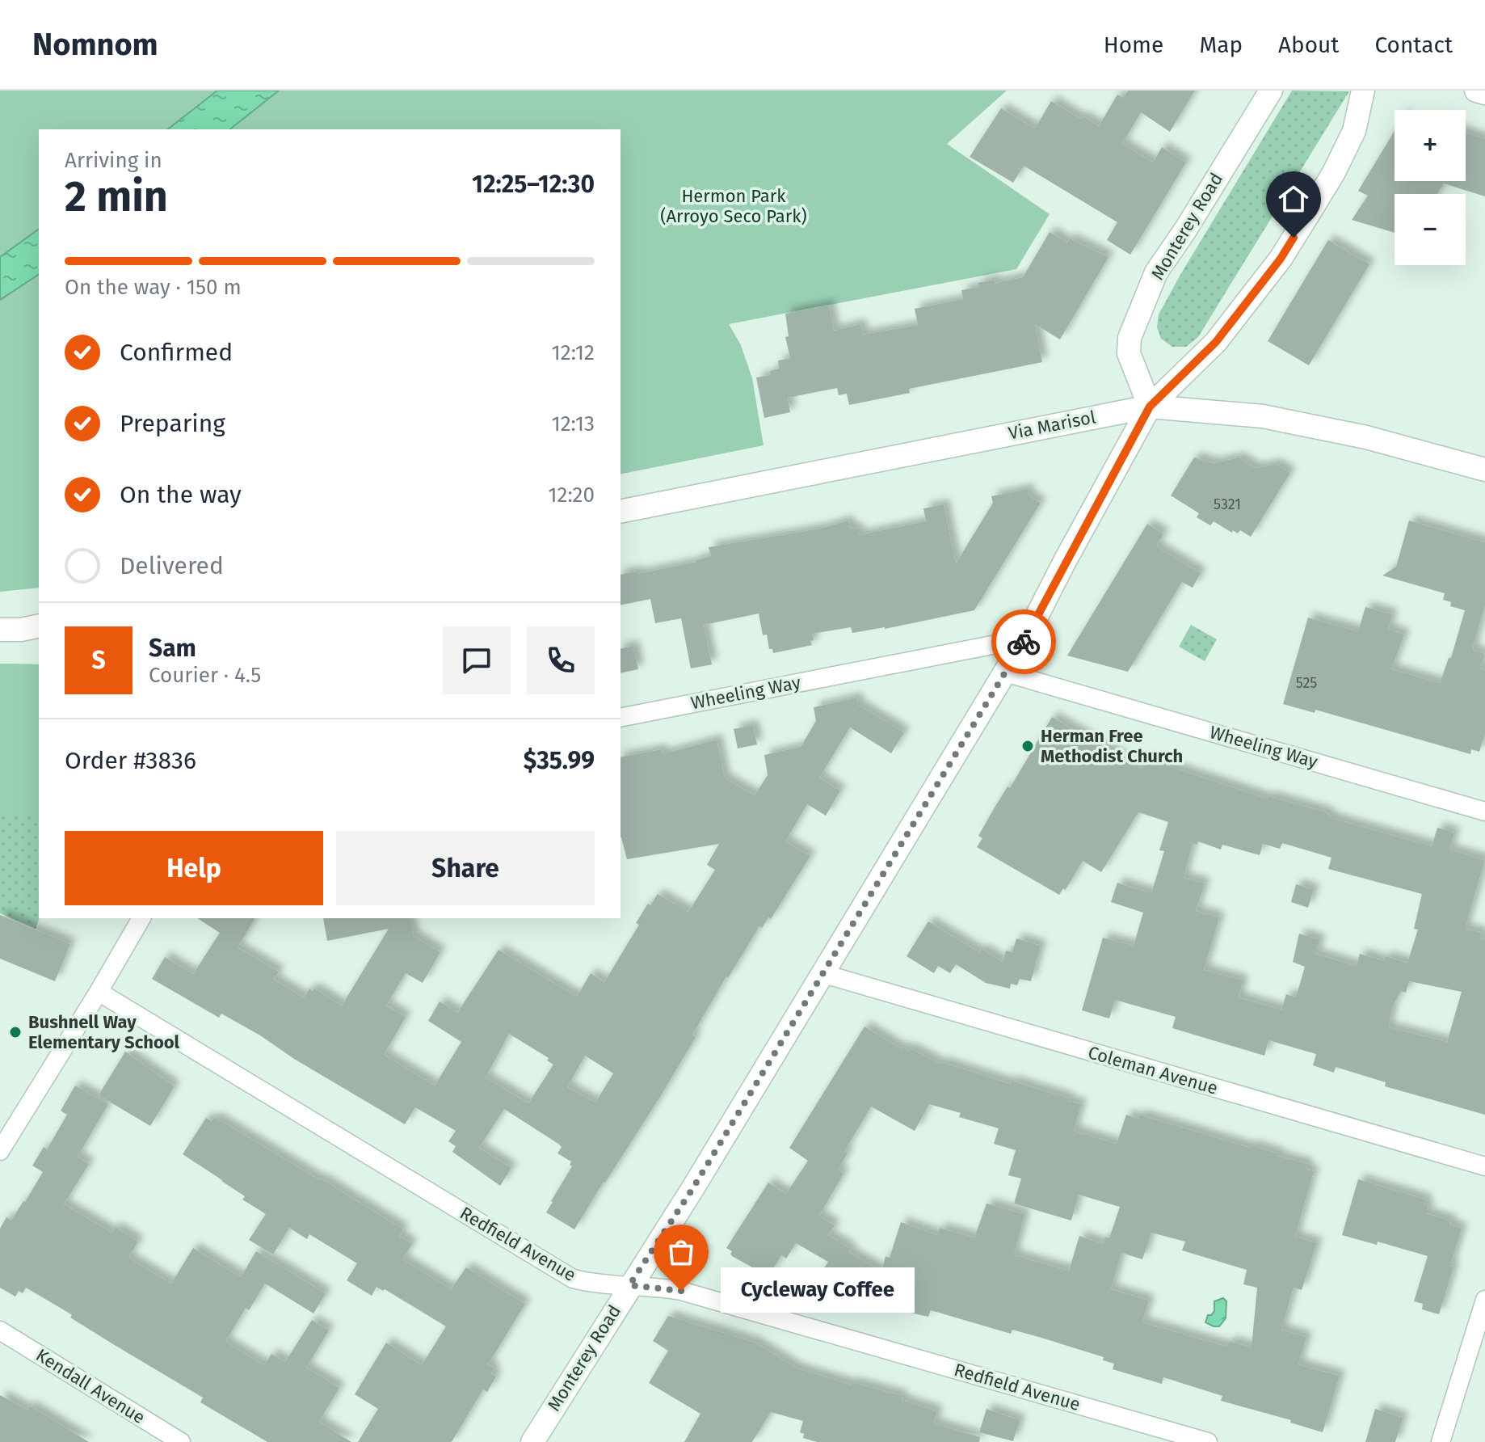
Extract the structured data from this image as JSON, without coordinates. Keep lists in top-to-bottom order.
{
  "streets": {
    "street": [
      "Monterey Road",
      "Via Marisol",
      "Wheeling Way",
      "Coleman Avenue",
      "Redfield Avenue",
      "Kendall Avenue"
    ]
  },
  "crossings": [
    ["Monterey Road", "Via Marisol"],
    ["Monterey Road", "Wheeling Way"],
    ["Monterey Road", "Coleman Avenue"],
    ["Monterey Road", "Redfield Avenue"]
  ],
  "parks": ["Hermon Park (Arroyo Seco Park)"],
  "places": ["Herman Free Methodist Church", "Bushnell Way Elementary School", "Cycleway Coffee"],
  "house_numbers": ["5321", "525"],
  "page": {
    "header": "Nomnom",
    "nav": [
      "Home",
      "Map",
      "About",
      "Contact"
    ],
    "map_buttons": ["+", "−"],
    "heading": ["2 min", "Arriving in", "12:25–12:30"],
    "panel": [
      "Sam",
      "Courier · 4.5",
      "Order #3836",
      "$35.99"
    ],
    "bar": "On the way · 150 m",
    "list": [
      ["Confirmed", "12:12"],
      ["Preparing", "12:13"],
      ["On the way", "12:20"],
      "Delivered"
    ],
    "round": "S",
    "buttons": ["Help", "Share"],
    "bubble": "Cycleway Coffee"
  }
}
